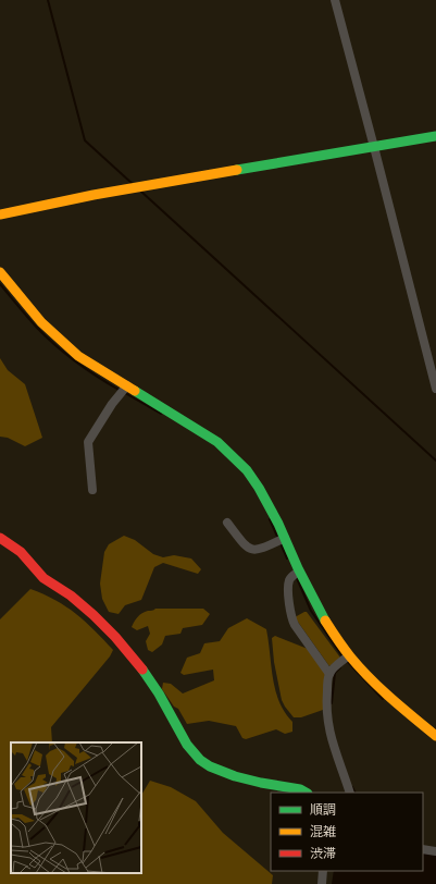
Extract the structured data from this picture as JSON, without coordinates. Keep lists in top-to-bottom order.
{
  "legend": ["順調", "混雑", "渋滞"]
}
